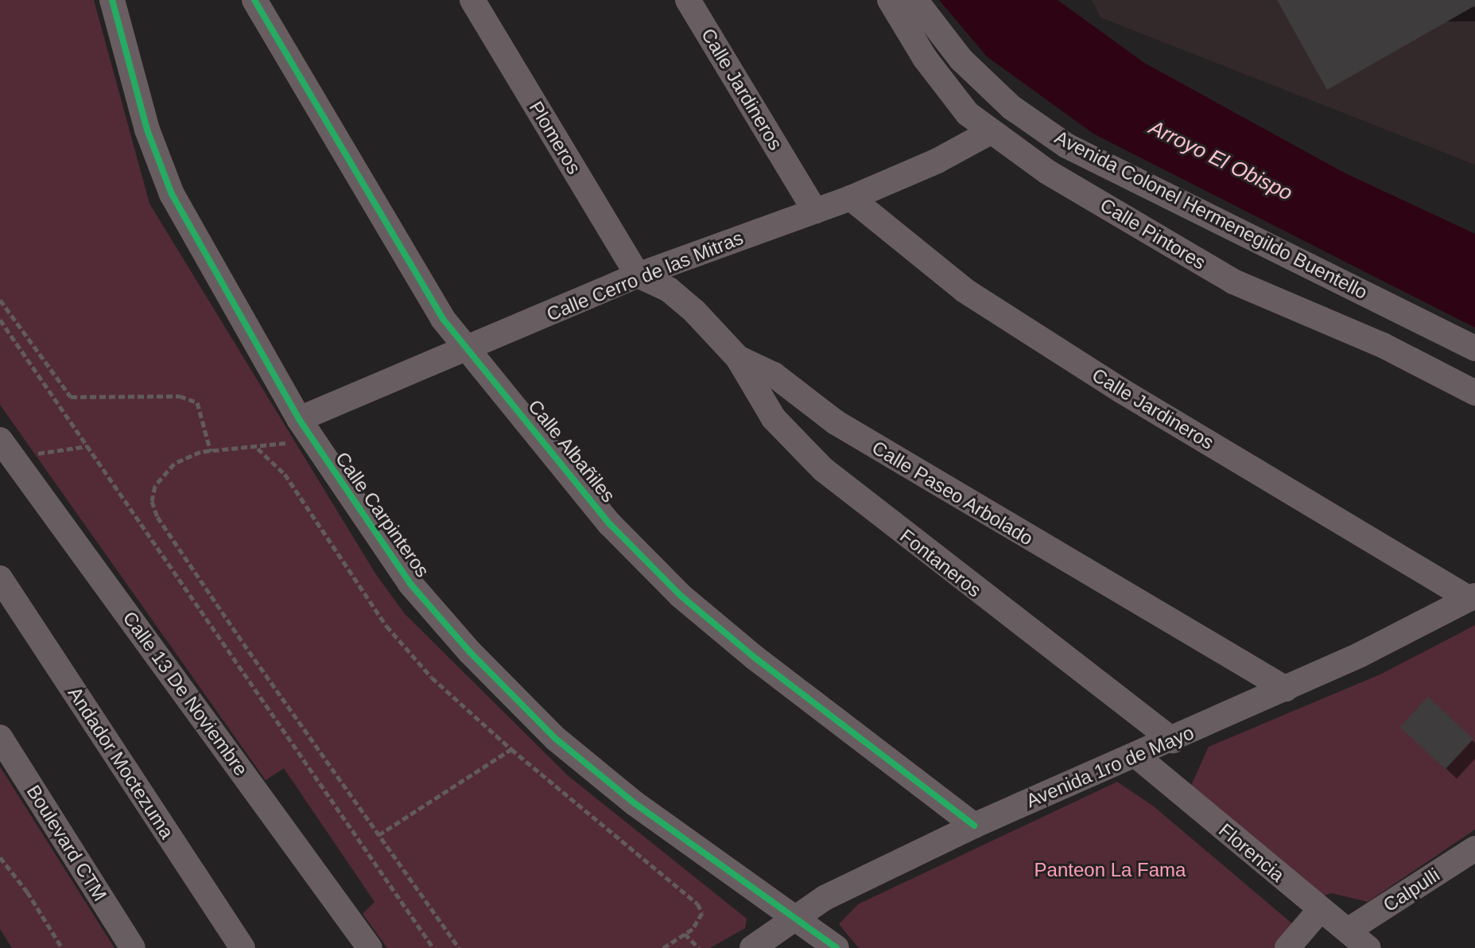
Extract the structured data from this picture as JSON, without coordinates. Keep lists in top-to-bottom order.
{
  "streets": {
    "street": [
      "Calle Jardineros",
      "Plomeros",
      "Avenida Colonel Hermenegildo Buentello",
      "Calle Pintores",
      "Calle Cerro de las Mitras",
      "Calle Albañiles",
      "Calle Paseo Arbolado",
      "Calle Carpinteros",
      "Fontaneros",
      "Calle 13 De Noviembre",
      "Andador Moctezuma",
      "Avenida 1ro de Mayo",
      "Boulevard CTM",
      "Florencia",
      "Calpulli"
    ]
  },
  "crossings": [
    ["Calle Jardineros", "Calle Cerro de las Mitras"],
    ["Calle Jardineros", "Avenida 1ro de Mayo"],
    ["Plomeros", "Calle Cerro de las Mitras"],
    ["Plomeros", "Calle Paseo Arbolado"],
    ["Calle Pintores", "Calle Cerro de las Mitras"],
    ["Calle Cerro de las Mitras", "Calle Albañiles"],
    ["Calle Cerro de las Mitras", "Calle Paseo Arbolado"],
    ["Calle Cerro de las Mitras", "Calle Carpinteros"],
    ["Calle Albañiles", "Avenida 1ro de Mayo"],
    ["Calle Paseo Arbolado", "Fontaneros"],
    ["Calle Paseo Arbolado", "Avenida 1ro de Mayo"],
    ["Calle Carpinteros", "Avenida 1ro de Mayo"],
    ["Fontaneros", "Avenida 1ro de Mayo"],
    ["Avenida 1ro de Mayo", "Florencia"],
    ["Florencia", "Calpulli"]
  ],
  "water": ["Arroyo El Obispo"],
  "parks": ["Panteon La Fama"]
}
